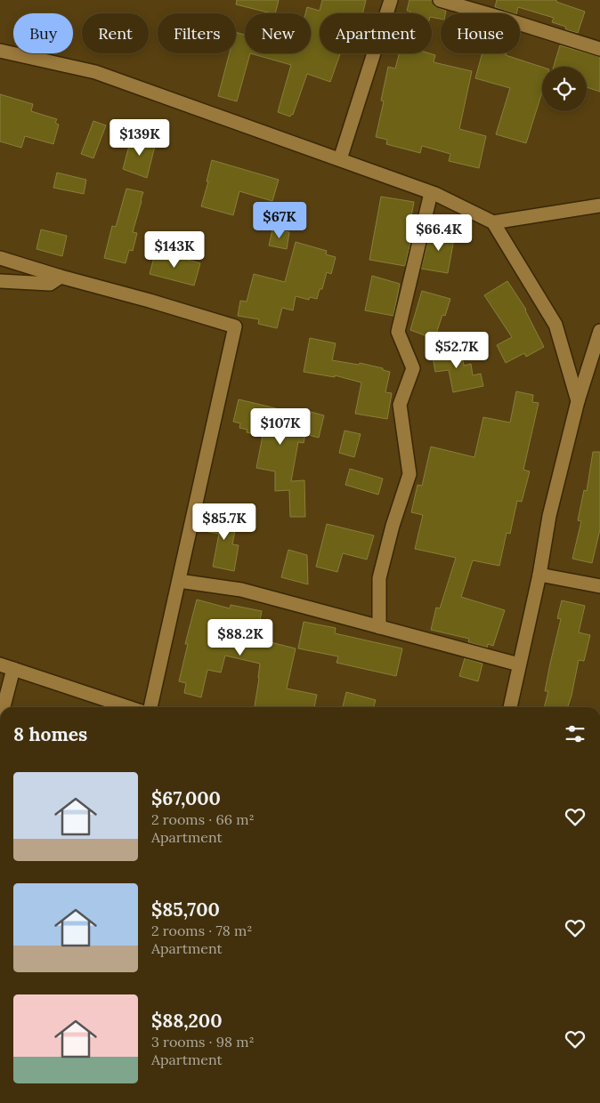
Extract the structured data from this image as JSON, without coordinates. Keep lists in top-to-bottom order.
{
  "page": {
    "chip": [
      "Buy",
      "Rent",
      "Filters",
      "New",
      "Apartment",
      "House"
    ],
    "price": [
      "$139K",
      "$67K",
      "$66.4K",
      "$143K",
      "$52.7K",
      "$107K",
      "$85.7K",
      "$88.2K"
    ],
    "heading": "8 homes",
    "list": [
      {
        "name": "$67,000",
        "note": "2 rooms · 66 m² · Apartment"
      },
      {
        "name": "$85,700",
        "note": "2 rooms · 78 m² · Apartment"
      },
      {
        "name": "$88,200",
        "note": "3 rooms · 98 m² · Apartment"
      }
    ]
  }
}
